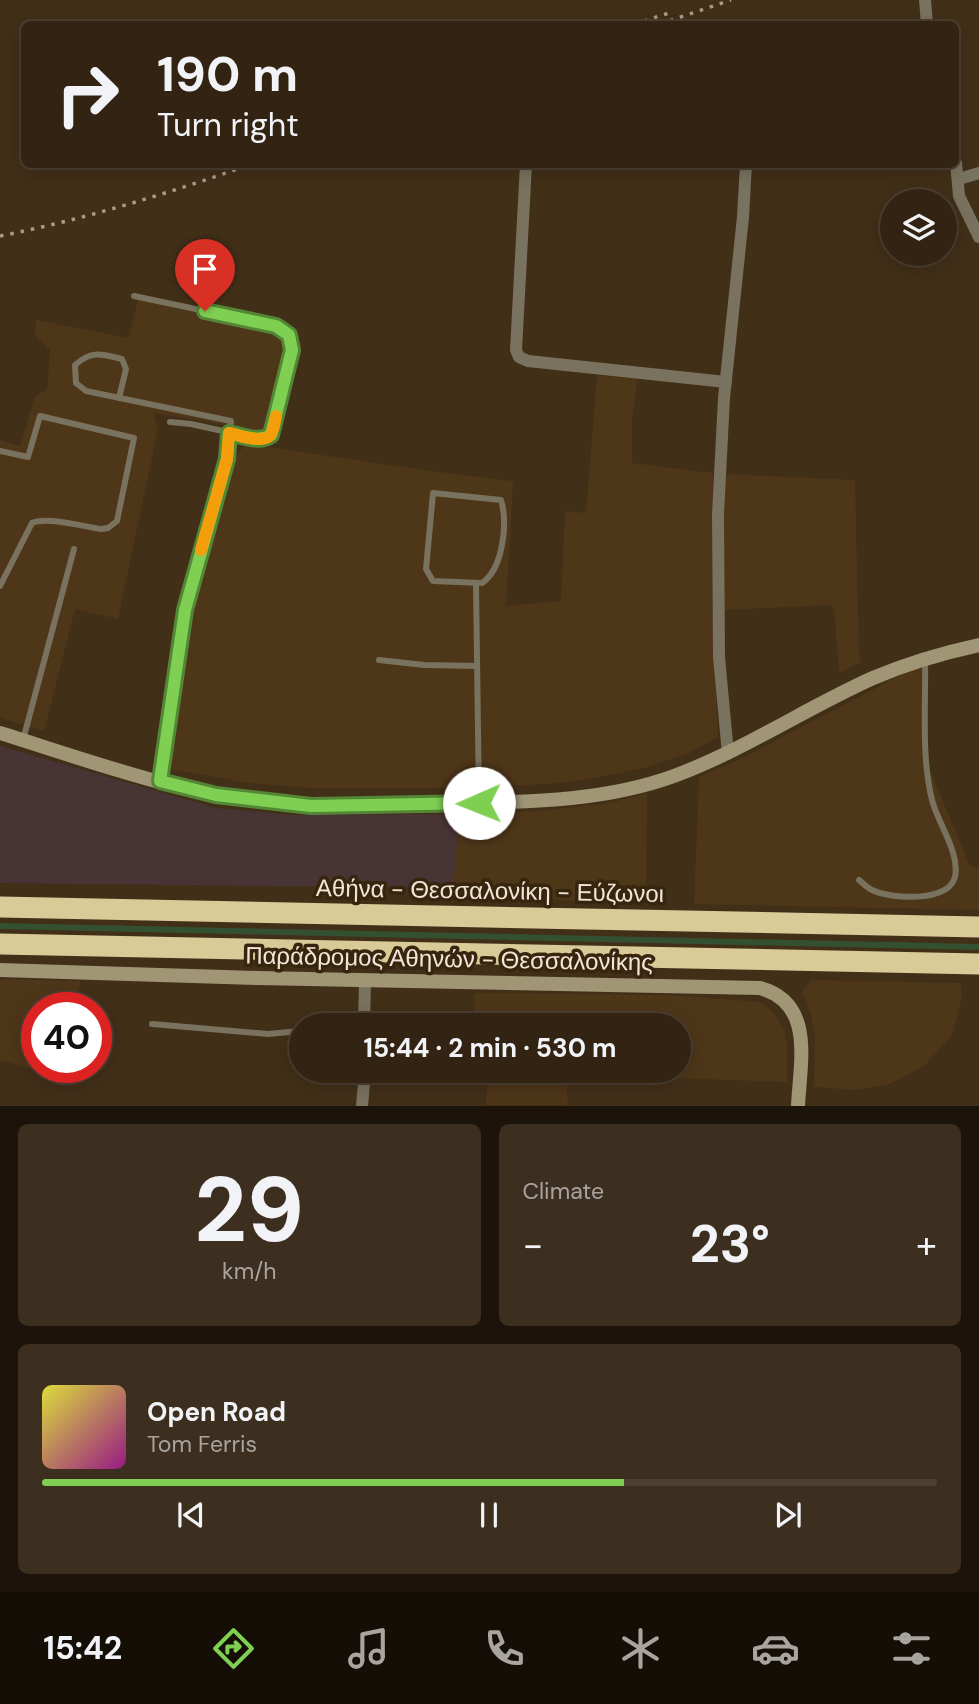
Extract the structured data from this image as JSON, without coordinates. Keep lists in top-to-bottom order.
{
  "streets": {
    "highway": ["Αθήνα - Θεσσαλονίκη - Εύζωνοι"],
    "street": ["Παράδρομος Αθηνών - Θεσσαλονίκης"]
  },
  "page": {
    "turn": ["190 m", "Turn right"],
    "limit": "40",
    "trip": "15:44 · 2 min · 530 m",
    "tile": [
      ["29", "km/h"],
      "Climate"
    ],
    "heat": ["−", "23°", "+"],
    "song": ["Open Road", "Tom Ferris"],
    "tabs": "15:42"
  }
}
